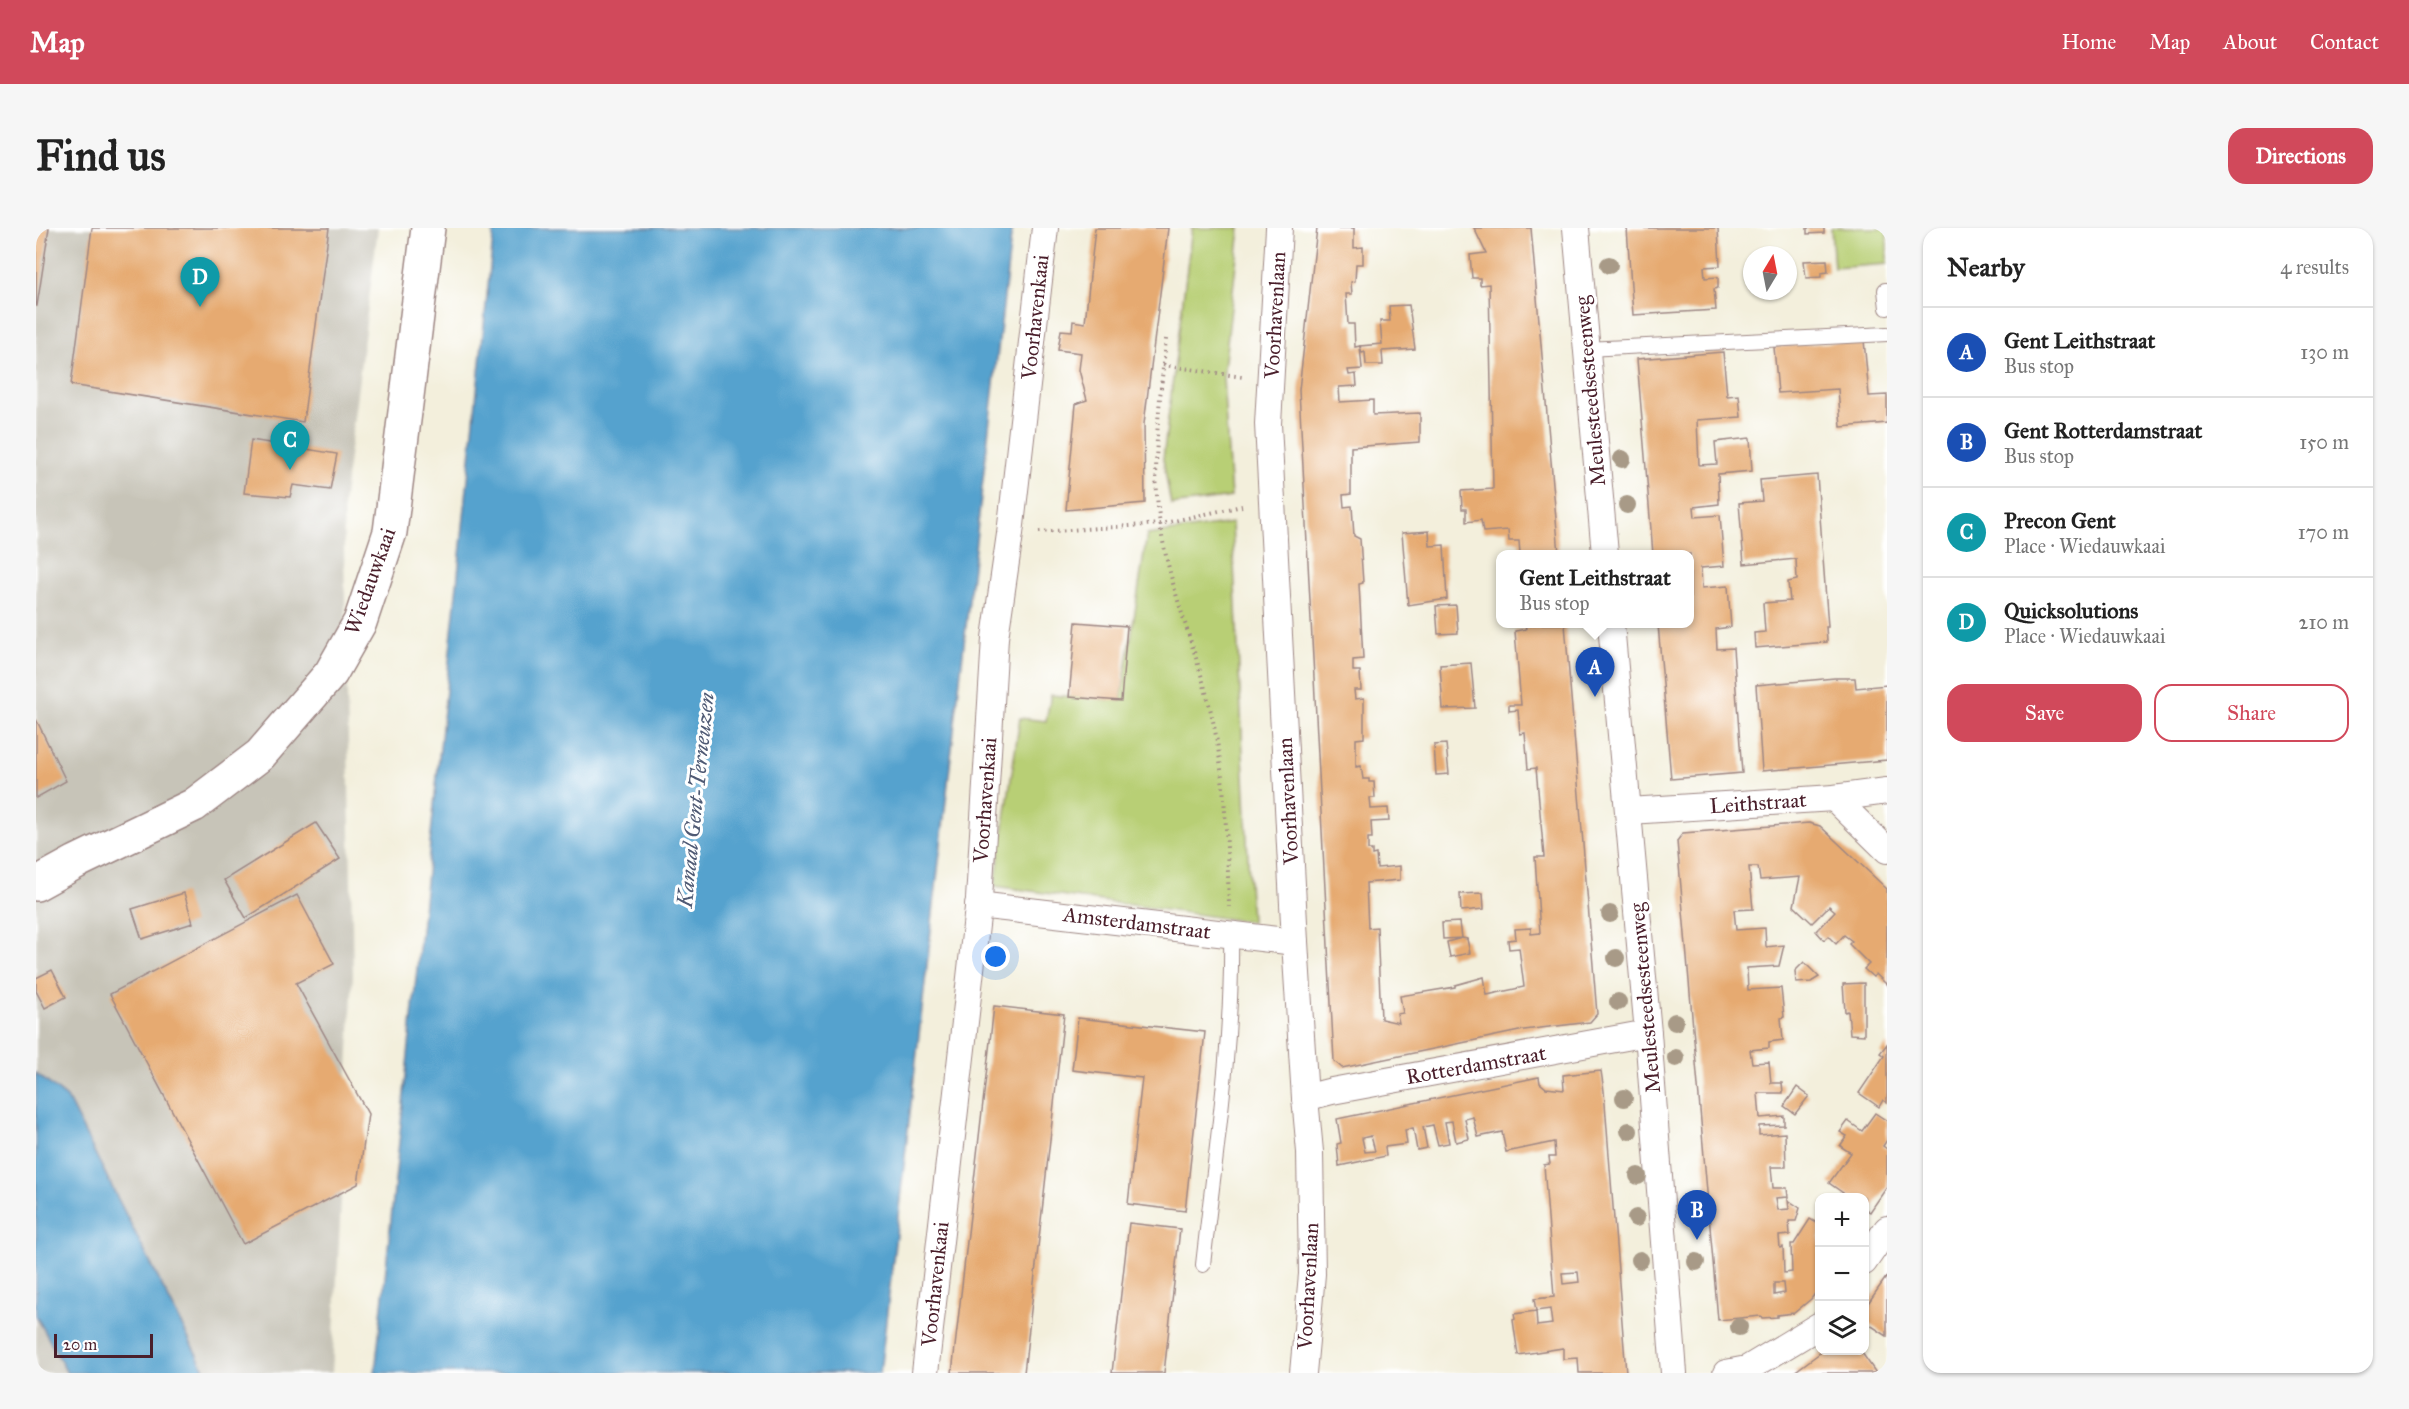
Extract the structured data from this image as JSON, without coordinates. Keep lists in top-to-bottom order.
{
  "streets": {
    "main road": ["Wiedauwkaai"],
    "street": [
      "Voorhavenlaan",
      "Voorhavenkaai",
      "Meulesteedsesteenweg",
      "Leithstraat",
      "Amsterdamstraat",
      "Rotterdamstraat"
    ]
  },
  "crossings": [
    ["Voorhavenlaan", "Amsterdamstraat"],
    ["Voorhavenlaan", "Rotterdamstraat"],
    ["Voorhavenkaai", "Amsterdamstraat"],
    ["Meulesteedsesteenweg", "Leithstraat"],
    ["Meulesteedsesteenweg", "Rotterdamstraat"]
  ],
  "water": ["Kanaal Gent-Terneuzen"],
  "scale_bar": "20 m",
  "north": "top",
  "page": {
    "header": "Map",
    "nav": [
      "Home",
      "Map",
      "About",
      "Contact"
    ],
    "buttons": [
      "Directions",
      ["Save", "Share"]
    ],
    "title": "Find us",
    "heading": ["Nearby", "4 results"],
    "pins": [
      "D",
      "C",
      "A",
      "B"
    ],
    "list": [
      {
        "mark": "A",
        "name": "Gent Leithstraat",
        "note": "Bus stop",
        "value": "130 m"
      },
      {
        "mark": "B",
        "name": "Gent Rotterdamstraat",
        "note": "Bus stop",
        "value": "150 m"
      },
      {
        "mark": "C",
        "name": "Precon Gent",
        "note": "Place · Wiedauwkaai",
        "value": "170 m"
      },
      {
        "mark": "D",
        "name": "Quicksolutions",
        "note": "Place · Wiedauwkaai",
        "value": "210 m"
      }
    ],
    "popup": ["Gent Leithstraat", "Bus stop"],
    "map_buttons": ["+", "−"],
    "scale": "20 m"
  }
}
